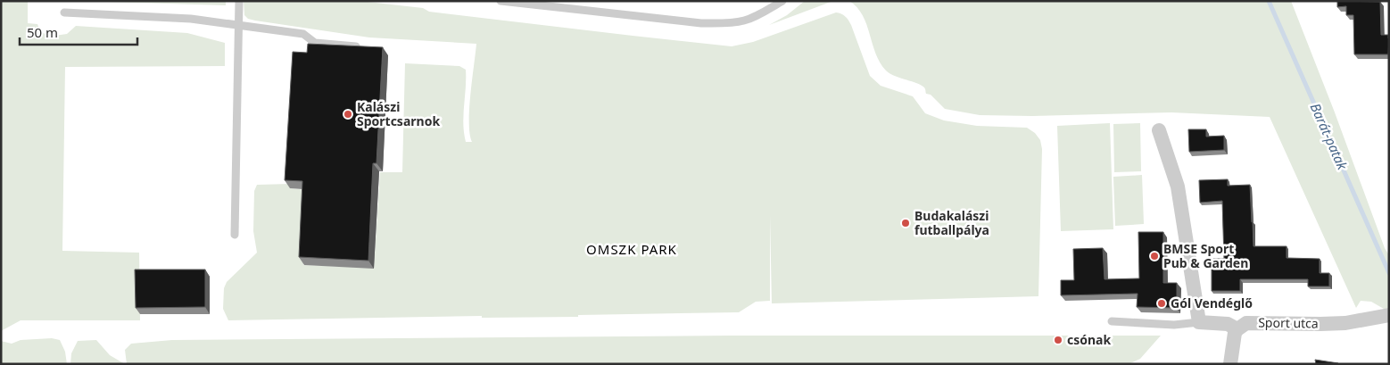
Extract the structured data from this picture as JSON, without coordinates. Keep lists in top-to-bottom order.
{
  "streets": {
    "street": ["Sport utca"]
  },
  "districts": ["OMSZK PARK"],
  "water": ["Barát-patak"],
  "places": [
    "Kalászi Sportcsarnok",
    "Budakalászi futballpálya",
    "BMSE Sport Pub & Garden",
    "Gól Vendéglő",
    "csónak"
  ],
  "scale_bar": "50 m"
}
